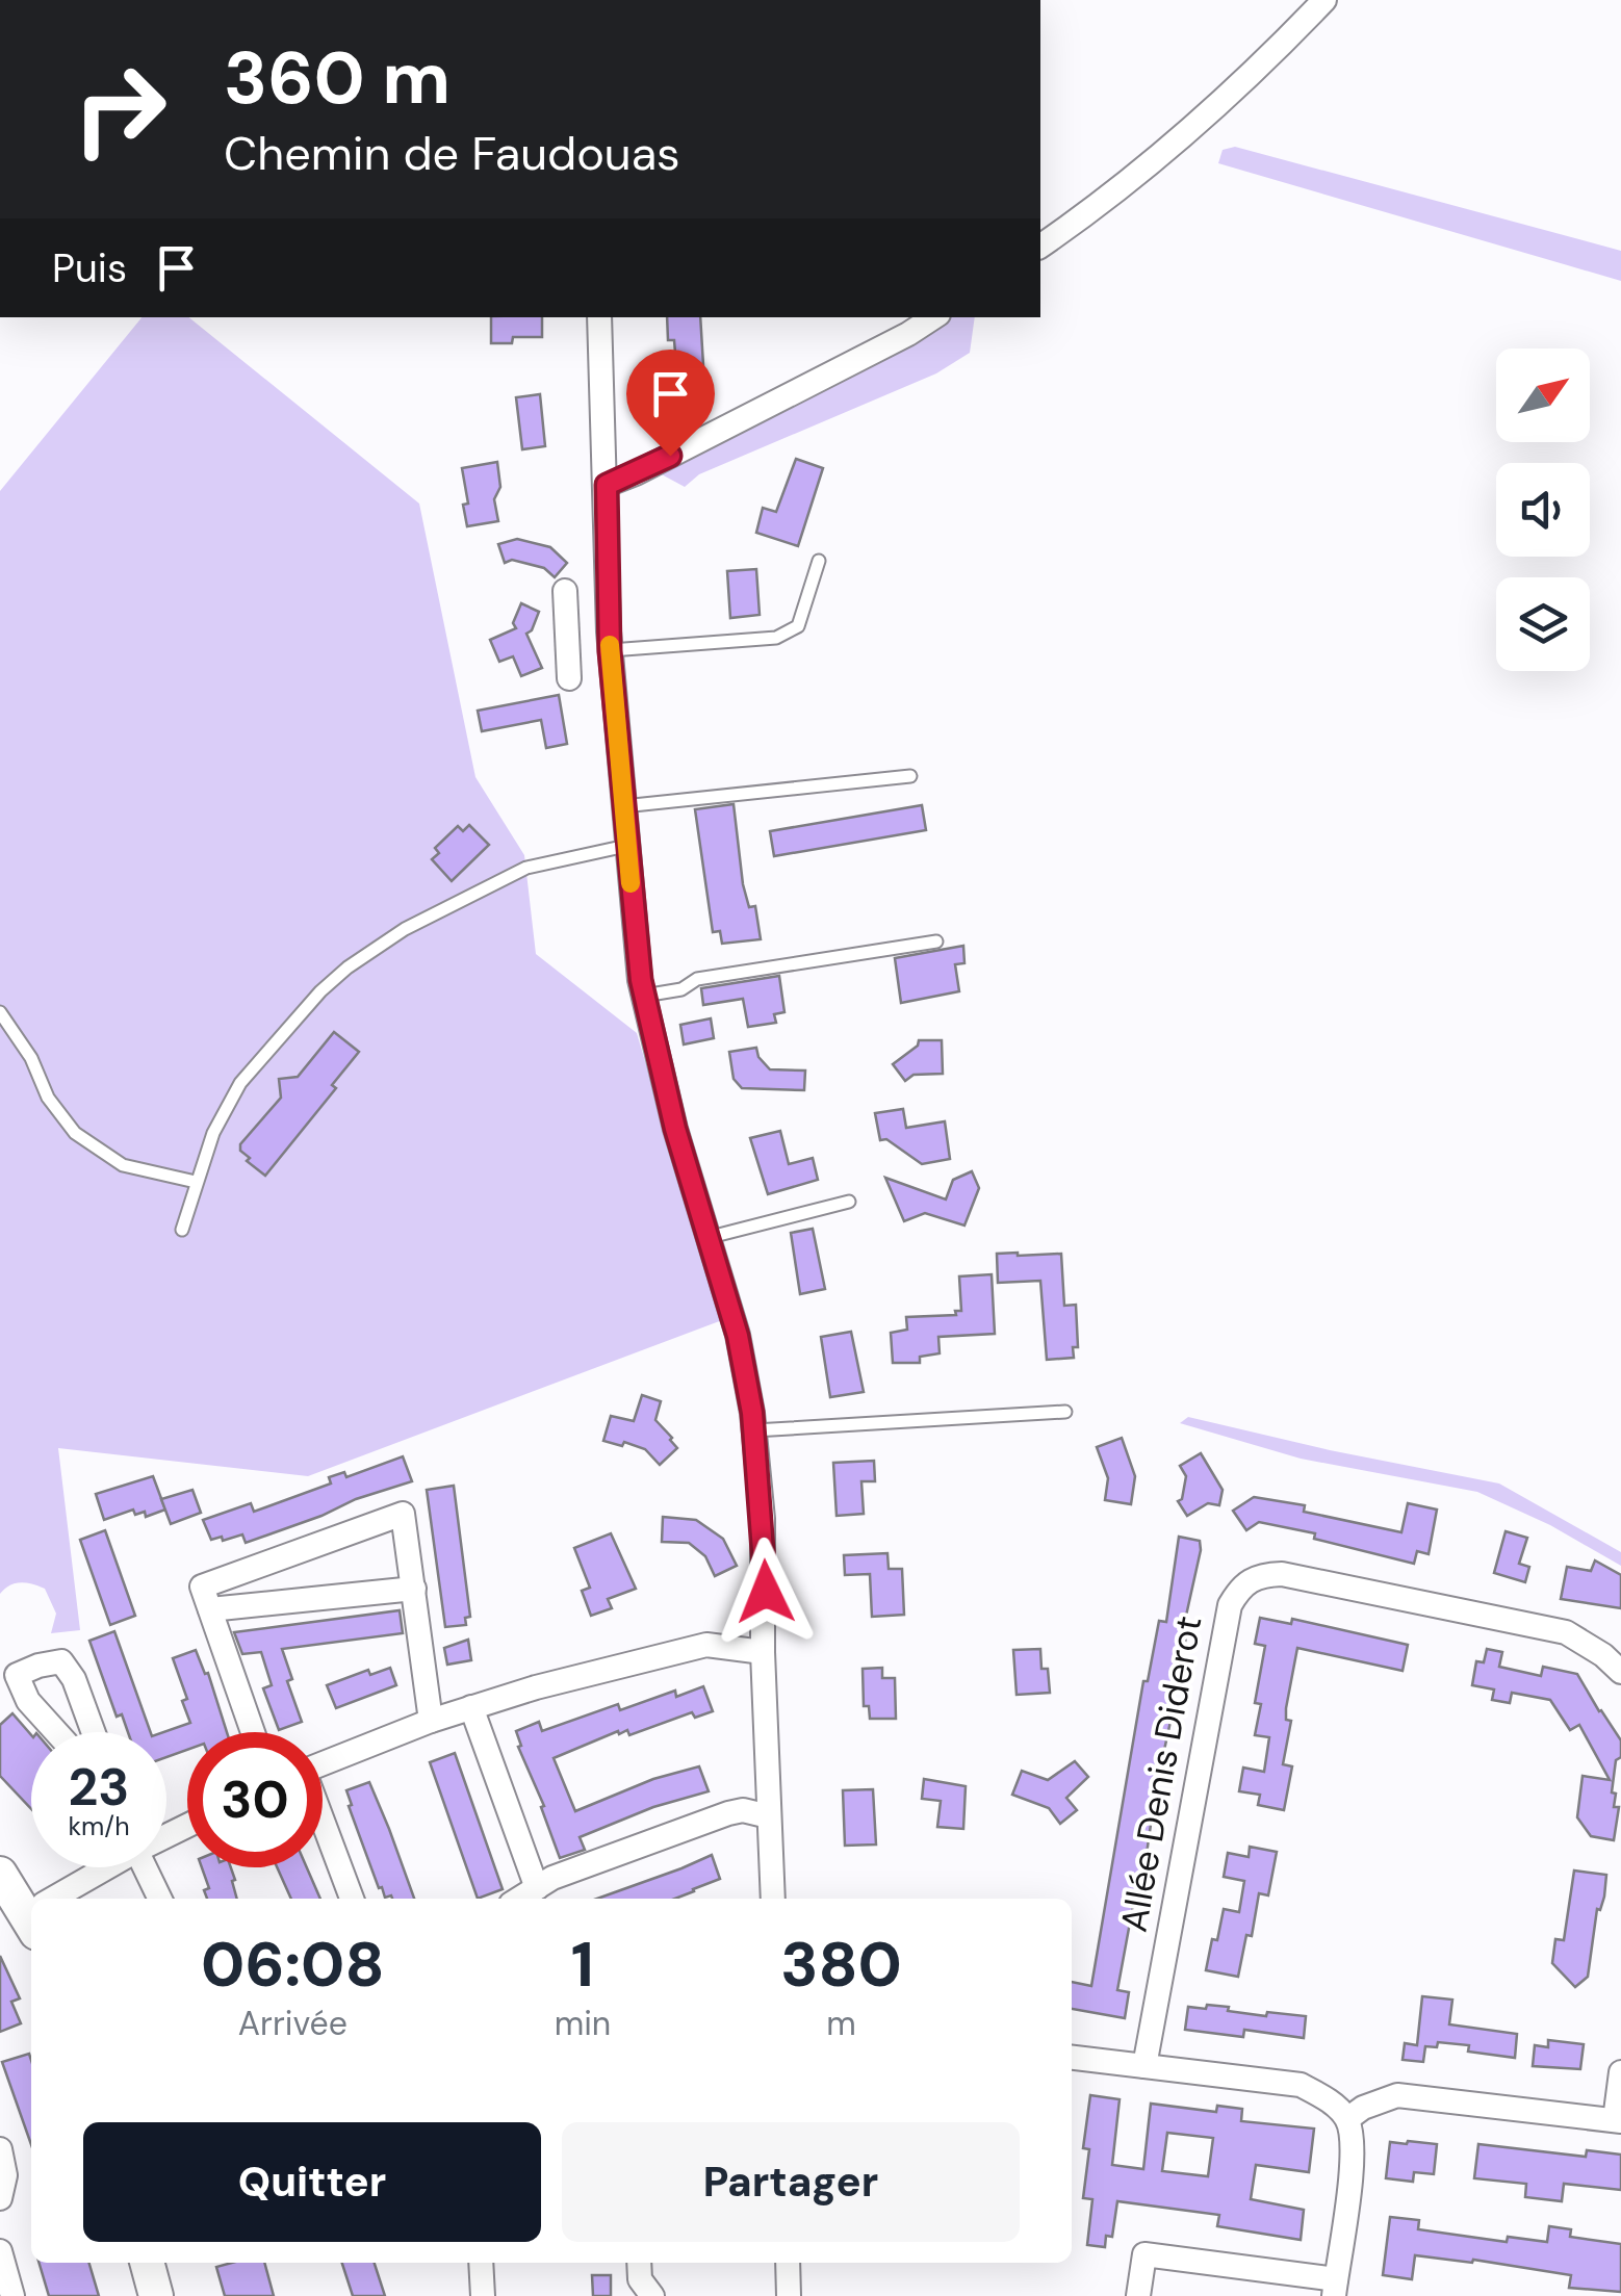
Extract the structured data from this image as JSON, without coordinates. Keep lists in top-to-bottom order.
{
  "streets": {
    "street": ["Allée Denis Diderot"]
  },
  "north": "top right",
  "page": {
    "turn": ["360 m", "Chemin de Faudouas"],
    "then": "Puis",
    "speed": "23 km/h",
    "limit": "30",
    "eta": [
      "06:08",
      "Arrivée",
      "1",
      "min",
      "380",
      "m"
    ],
    "buttons": ["Quitter", "Partager"]
  }
}
